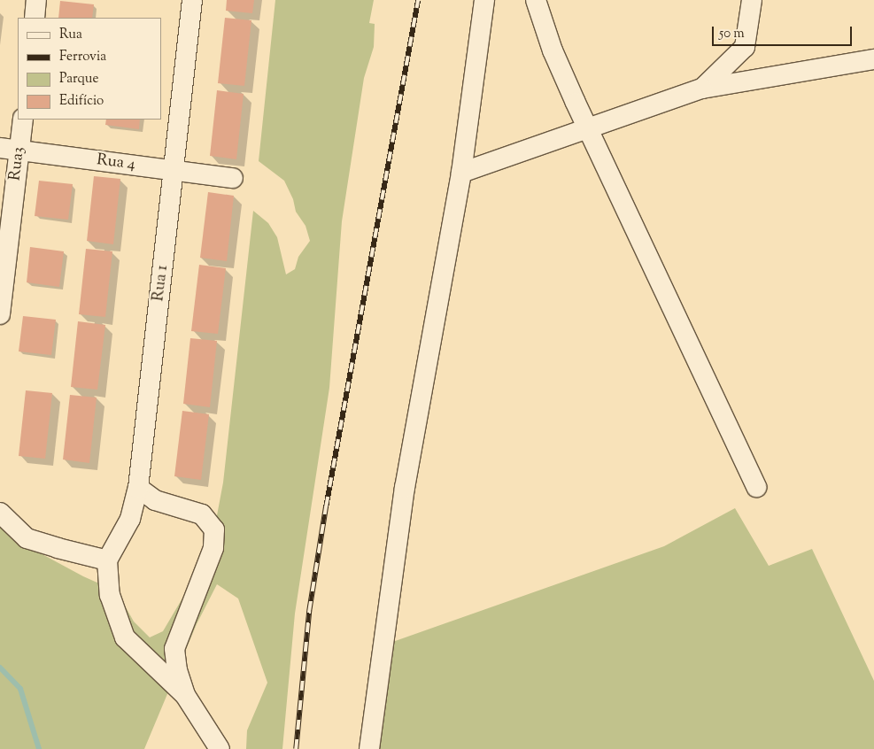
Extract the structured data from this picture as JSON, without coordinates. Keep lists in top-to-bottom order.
{
  "streets": {
    "street": ["Rua 4", "Rua3", "Rua 1"]
  },
  "crossings": [
    ["Rua 4", "Rua3"],
    ["Rua 4", "Rua 1"]
  ],
  "legend": [
    "Rua",
    "Ferrovia",
    "Parque",
    "Edifício"
  ],
  "scale_bar": "50 m"
}
